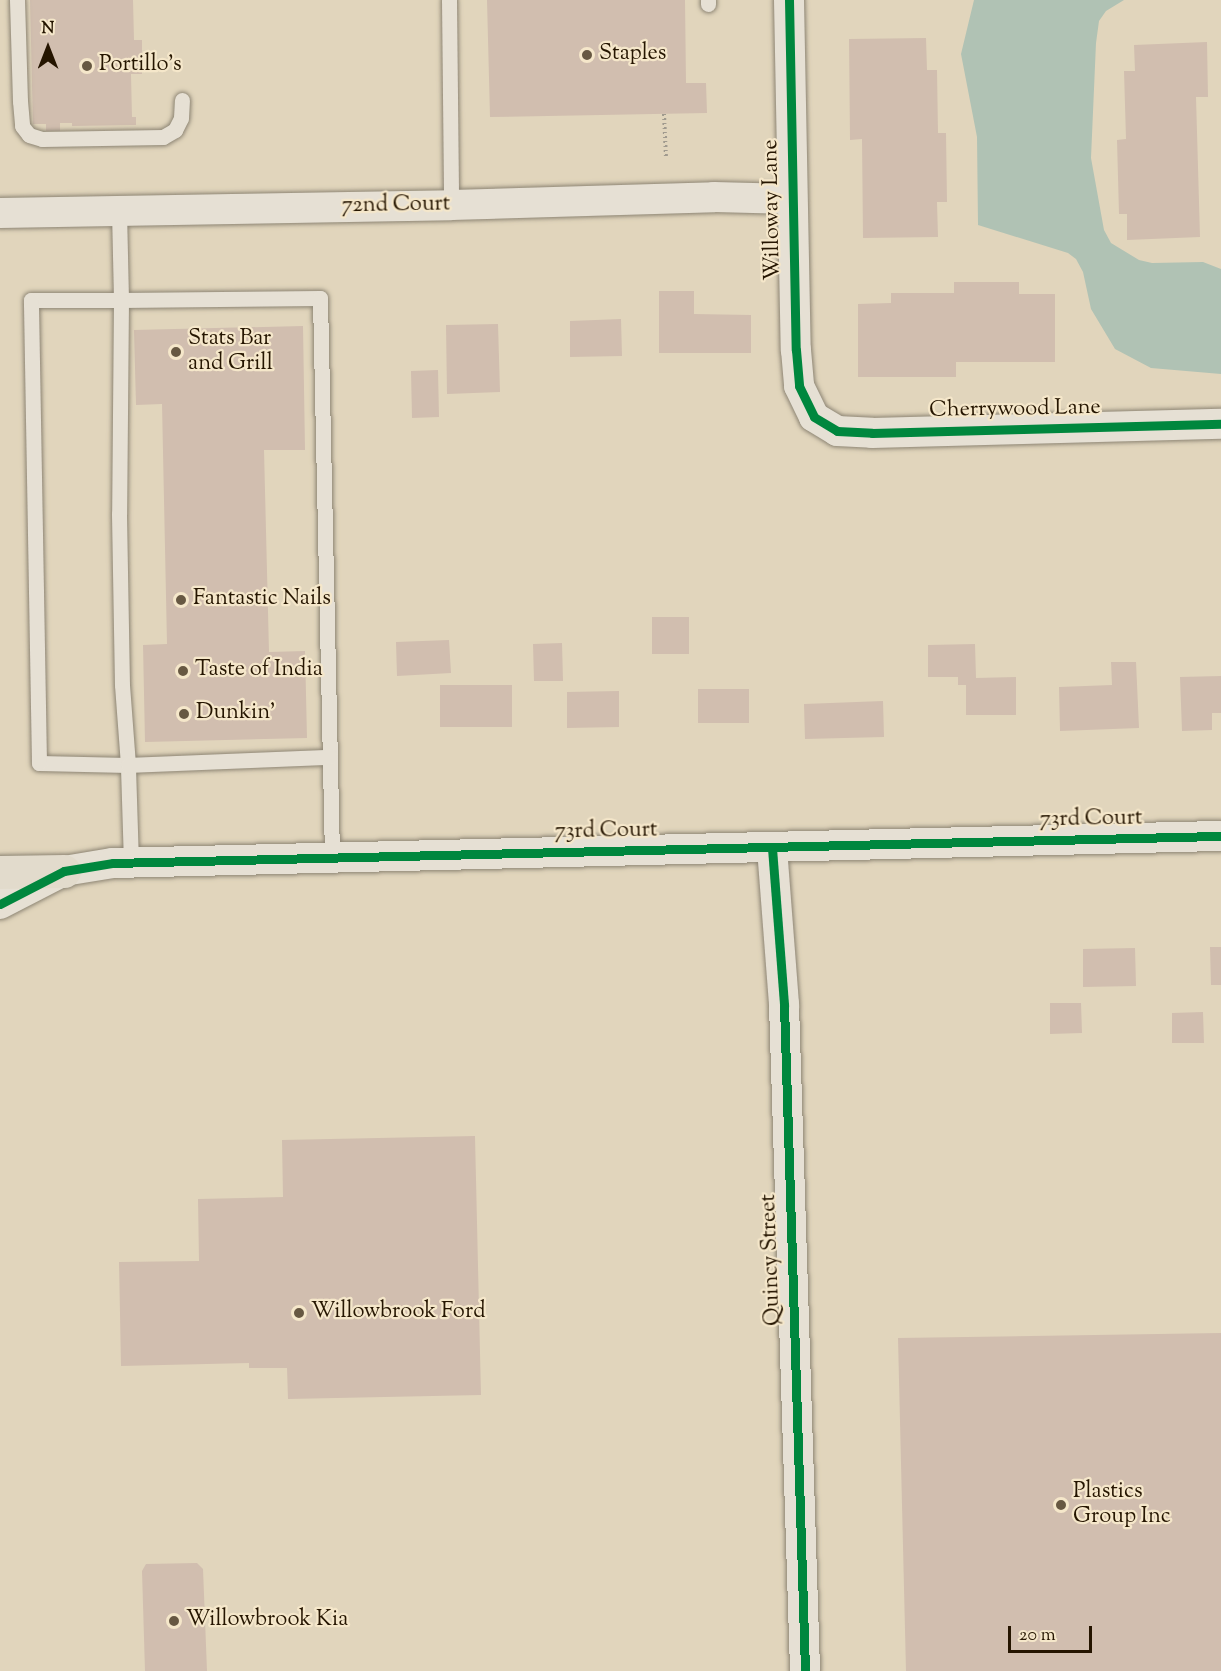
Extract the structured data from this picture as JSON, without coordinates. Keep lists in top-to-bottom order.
{
  "streets": {
    "street": [
      "72nd Court",
      "Willoway Lane",
      "Cherrywood Lane",
      "73rd Court",
      "Quincy Street"
    ]
  },
  "crossings": [
    ["72nd Court", "Willoway Lane"],
    ["Willoway Lane", "Cherrywood Lane"],
    ["73rd Court", "Quincy Street"]
  ],
  "places": [
    "Staples",
    "Portillo's",
    "Stats Bar and Grill",
    "Fantastic Nails",
    "Taste of India",
    "Dunkin'",
    "Willowbrook Ford",
    "Plastics Group Inc",
    "Willowbrook Kia"
  ],
  "scale_bar": "20 m",
  "north": "top"
}
